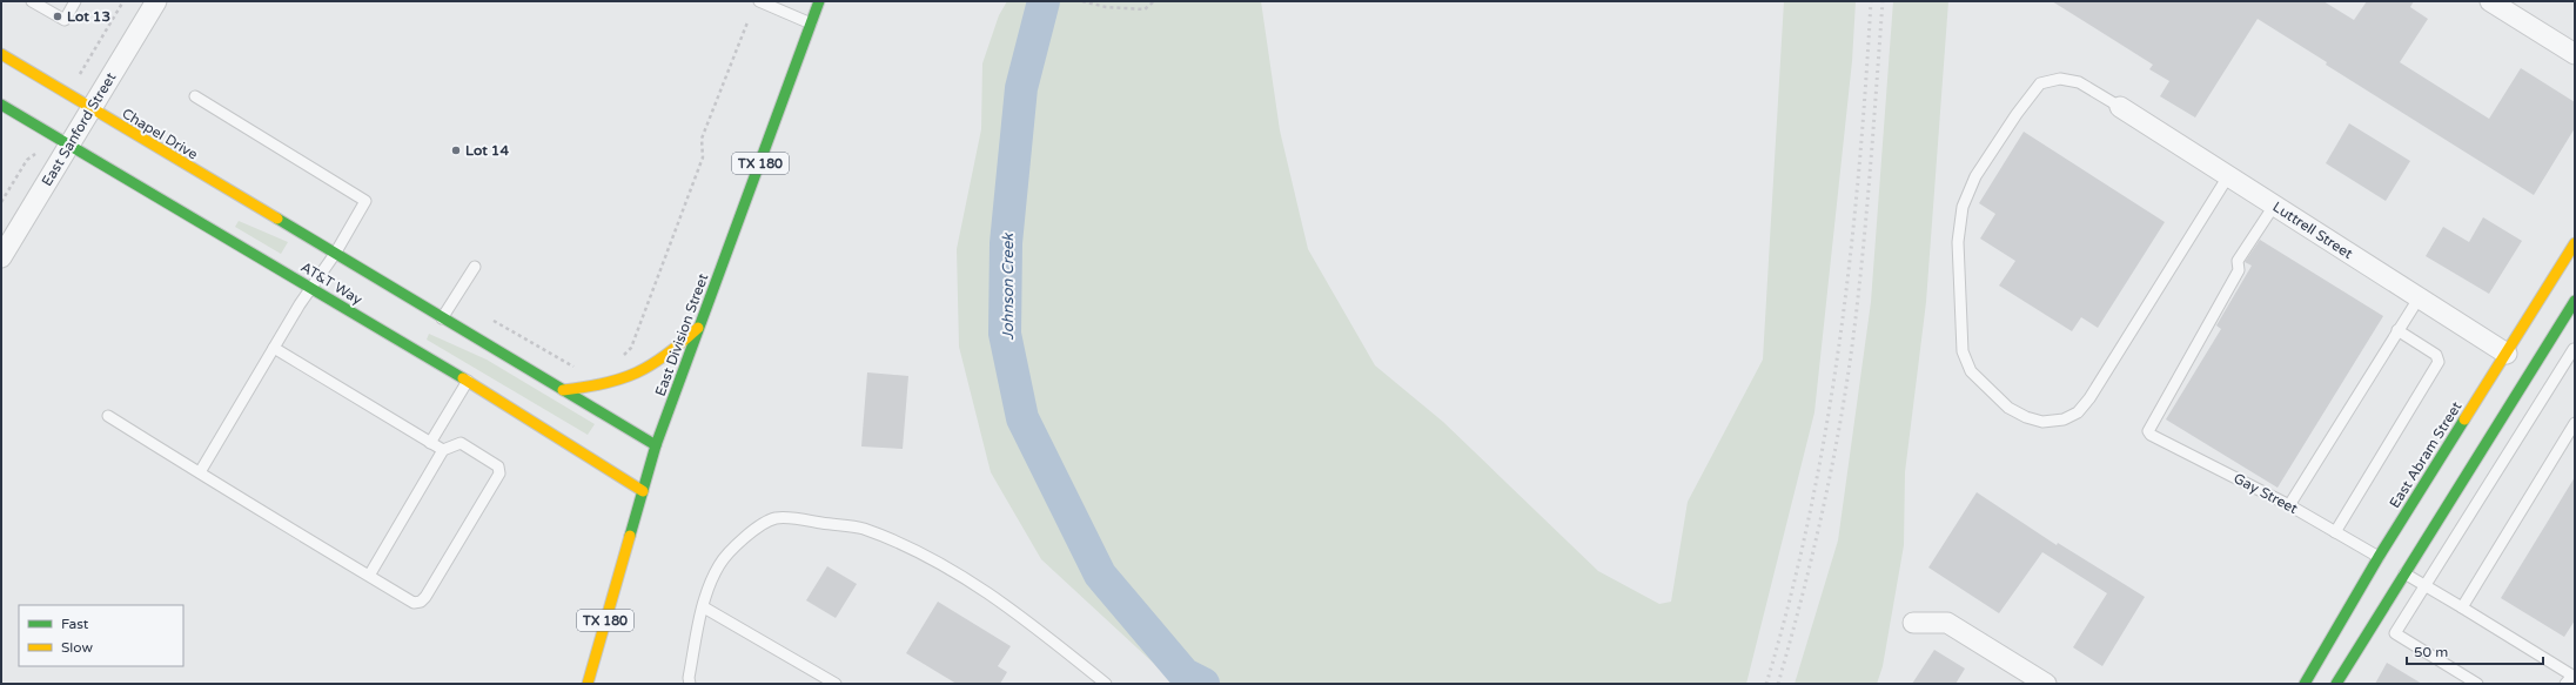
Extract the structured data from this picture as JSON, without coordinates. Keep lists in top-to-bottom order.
{
  "streets": {
    "main road": [
      "Chapel Drive",
      "TX 180",
      "AT&T Way",
      "East Division Street",
      "East Abram Street"
    ],
    "street": ["East Sanford Street", "Luttrell Street"],
    "lane": ["Gay Street"]
  },
  "crossings": [
    ["East Sanford Street", "Chapel Drive"],
    ["East Sanford Street", "AT&T Way"],
    ["Chapel Drive", "AT&T Way"],
    ["Luttrell Street", "East Abram Street"],
    ["Luttrell Street", "Gay Street"],
    ["AT&T Way", "East Division Street"],
    ["East Abram Street", "Gay Street"]
  ],
  "water": ["Johnson Creek"],
  "places": ["Lot 13", "Lot 14"],
  "legend": ["Fast", "Slow"],
  "scale_bar": "50 m"
}
